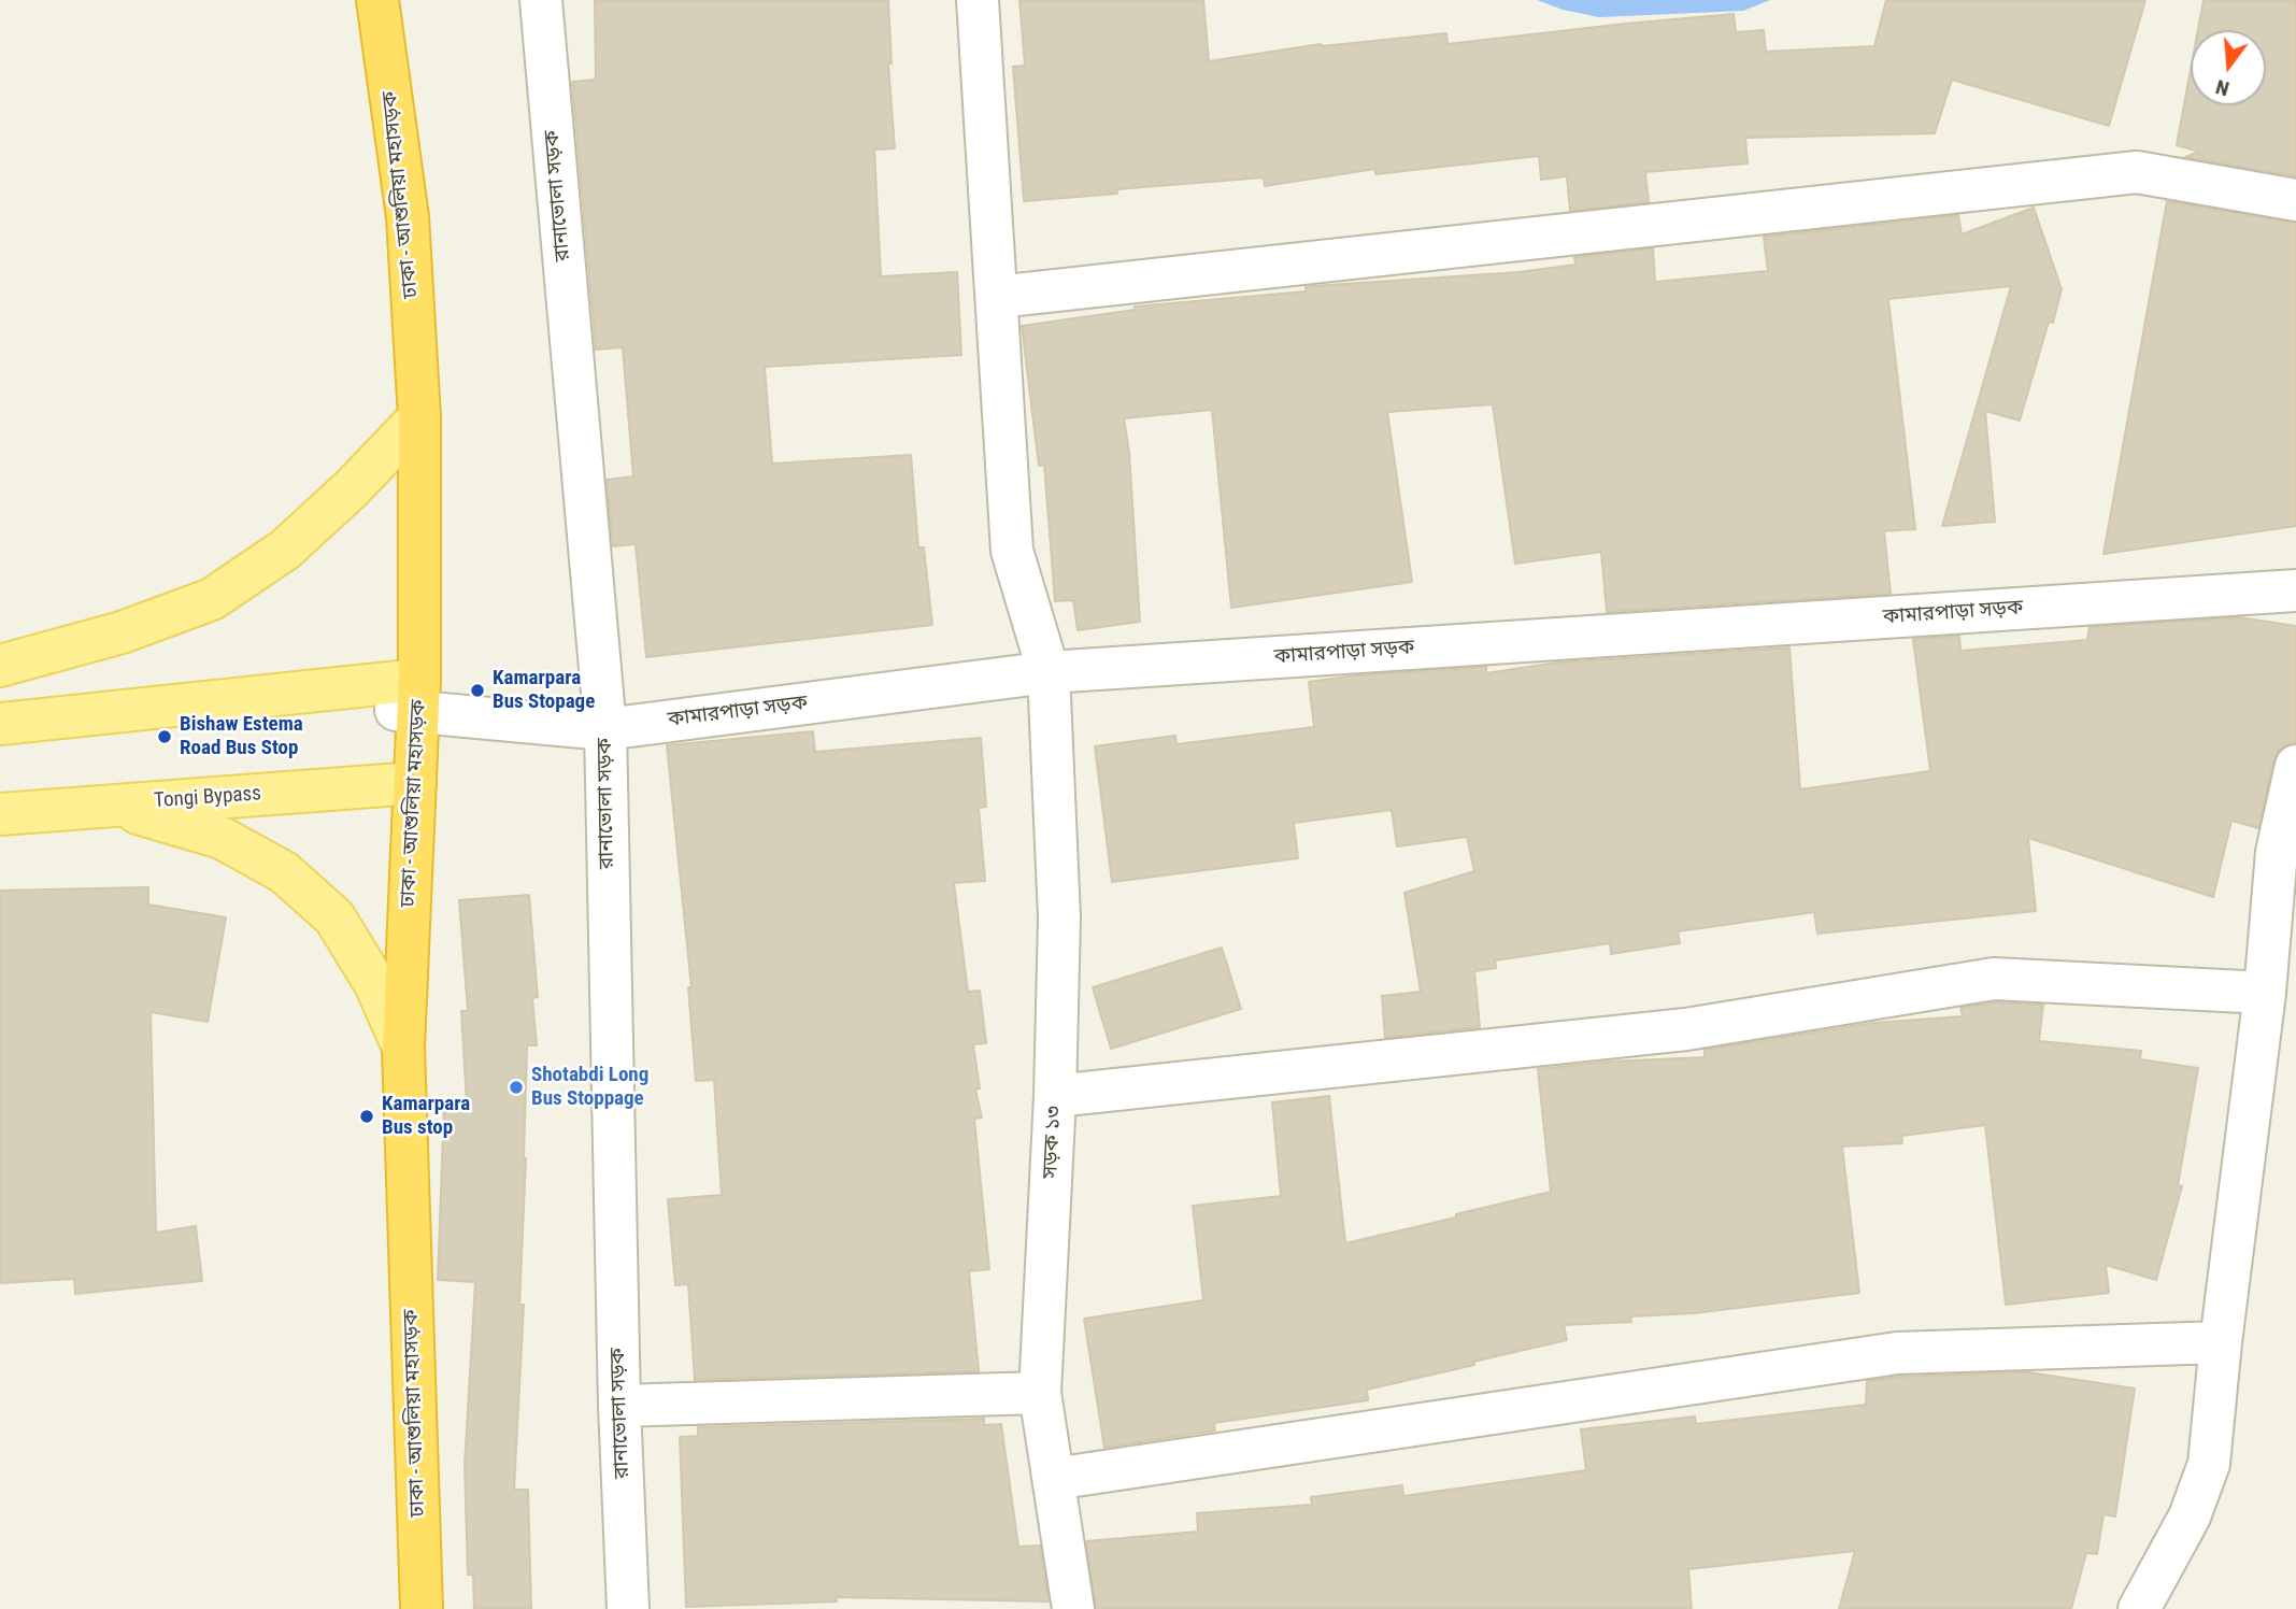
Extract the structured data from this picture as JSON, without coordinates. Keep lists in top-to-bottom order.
{
  "streets": {
    "highway": ["ঢাকা - আশুলিয়া মহাসড়ক"],
    "main road": ["Tongi Bypass"],
    "street": ["রানাভোলা সড়ক", "কামারপাড়া সড়ক", "সড়ক ১৩"]
  },
  "crossings": [
    ["ঢাকা - আশুলিয়া মহাসড়ক", "কামারপাড়া সড়ক"],
    ["ঢাকা - আশুলিয়া মহাসড়ক", "Tongi Bypass"],
    ["রানাভোলা সড়ক", "কামারপাড়া সড়ক"],
    ["কামারপাড়া সড়ক", "সড়ক ১৩"]
  ],
  "places": [
    "Kamarpara Bus Stopage",
    "Bishaw Estema Road Bus Stop",
    "Shotabdi Long Bus Stoppage",
    "Kamarpara Bus stop"
  ],
  "north": "bottom"
}
